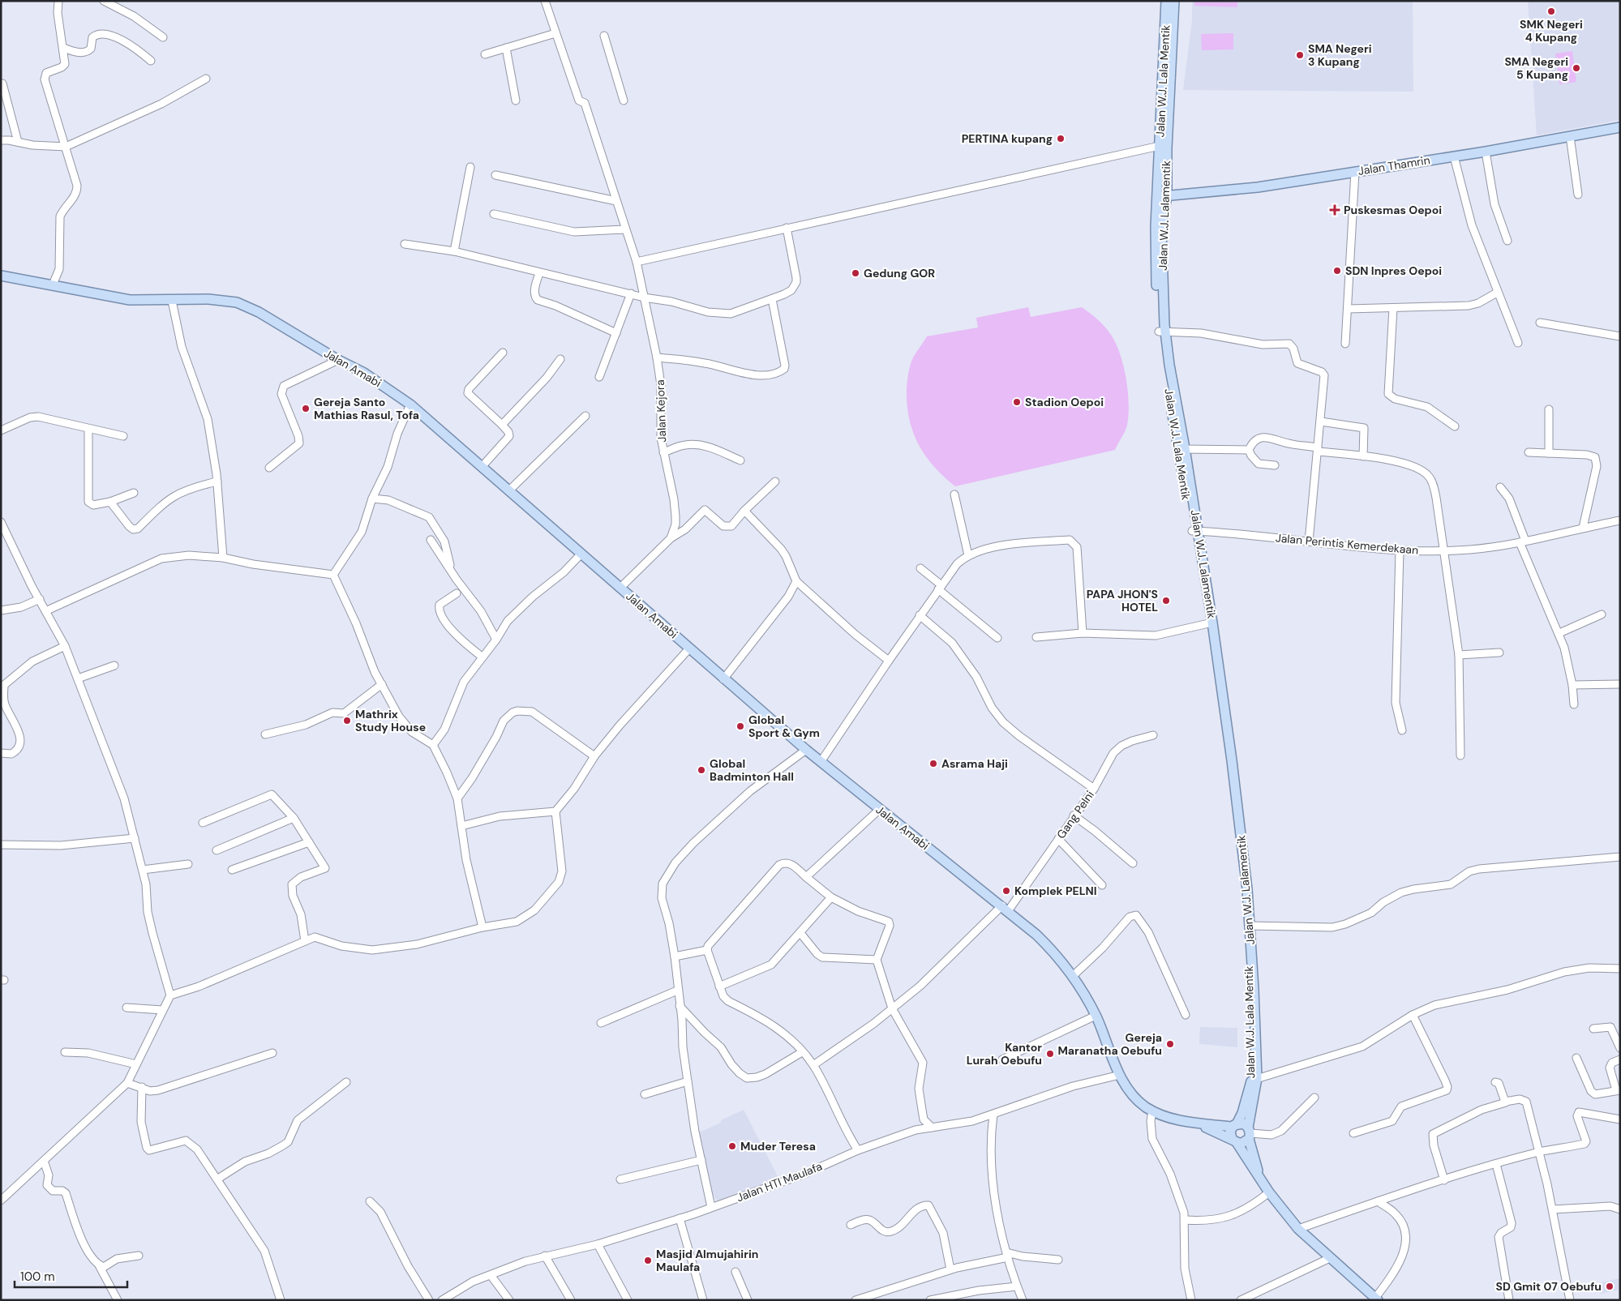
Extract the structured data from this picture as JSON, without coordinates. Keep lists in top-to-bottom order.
{
  "streets": {
    "main road": [
      "Jalan W.J. Lala Mentik",
      "Jalan Thamrin",
      "Jalan W.J. Lalamentik",
      "Jalan Amabi"
    ],
    "street": [
      "Jalan Kejora",
      "Jalan Perintis Kemerdekaan",
      "Gang Pelni",
      "Jalan HTI Maulafa"
    ]
  },
  "crossings": [
    ["Jalan W.J. Lala Mentik", "Jalan W.J. Lalamentik"],
    ["Jalan W.J. Lala Mentik", "Jalan Amabi"],
    ["Jalan W.J. Lala Mentik", "Jalan Perintis Kemerdekaan"],
    ["Jalan Thamrin", "Jalan W.J. Lalamentik"],
    ["Jalan W.J. Lalamentik", "Jalan Amabi"],
    ["Jalan Amabi", "Gang Pelni"],
    ["Jalan Amabi", "Jalan HTI Maulafa"]
  ],
  "places": {
    "other": [
      "SMK Negeri 4 Kupang",
      "SMA Negeri 3 Kupang",
      "SMA Negeri 5 Kupang",
      "PERTINA kupang",
      "SDN Inpres Oepoi",
      "Gedung GOR",
      "Stadion Oepoi",
      "Gereja Santo Mathias Rasul, Tofa",
      "PAPA JHON'S HOTEL",
      "Mathrix Study House",
      "Global Sport & Gym",
      "Asrama Haji",
      "Global Badminton Hall",
      "Komplek PELNI",
      "Gereja Maranatha Oebufu",
      "Kantor Lurah Oebufu",
      "Muder Teresa",
      "Masjid Almujahirin Maulafa",
      "SD Gmit 07 Oebufu"
    ],
    "health": ["Puskesmas Oepoi"]
  },
  "scale_bar": "100 m"
}
